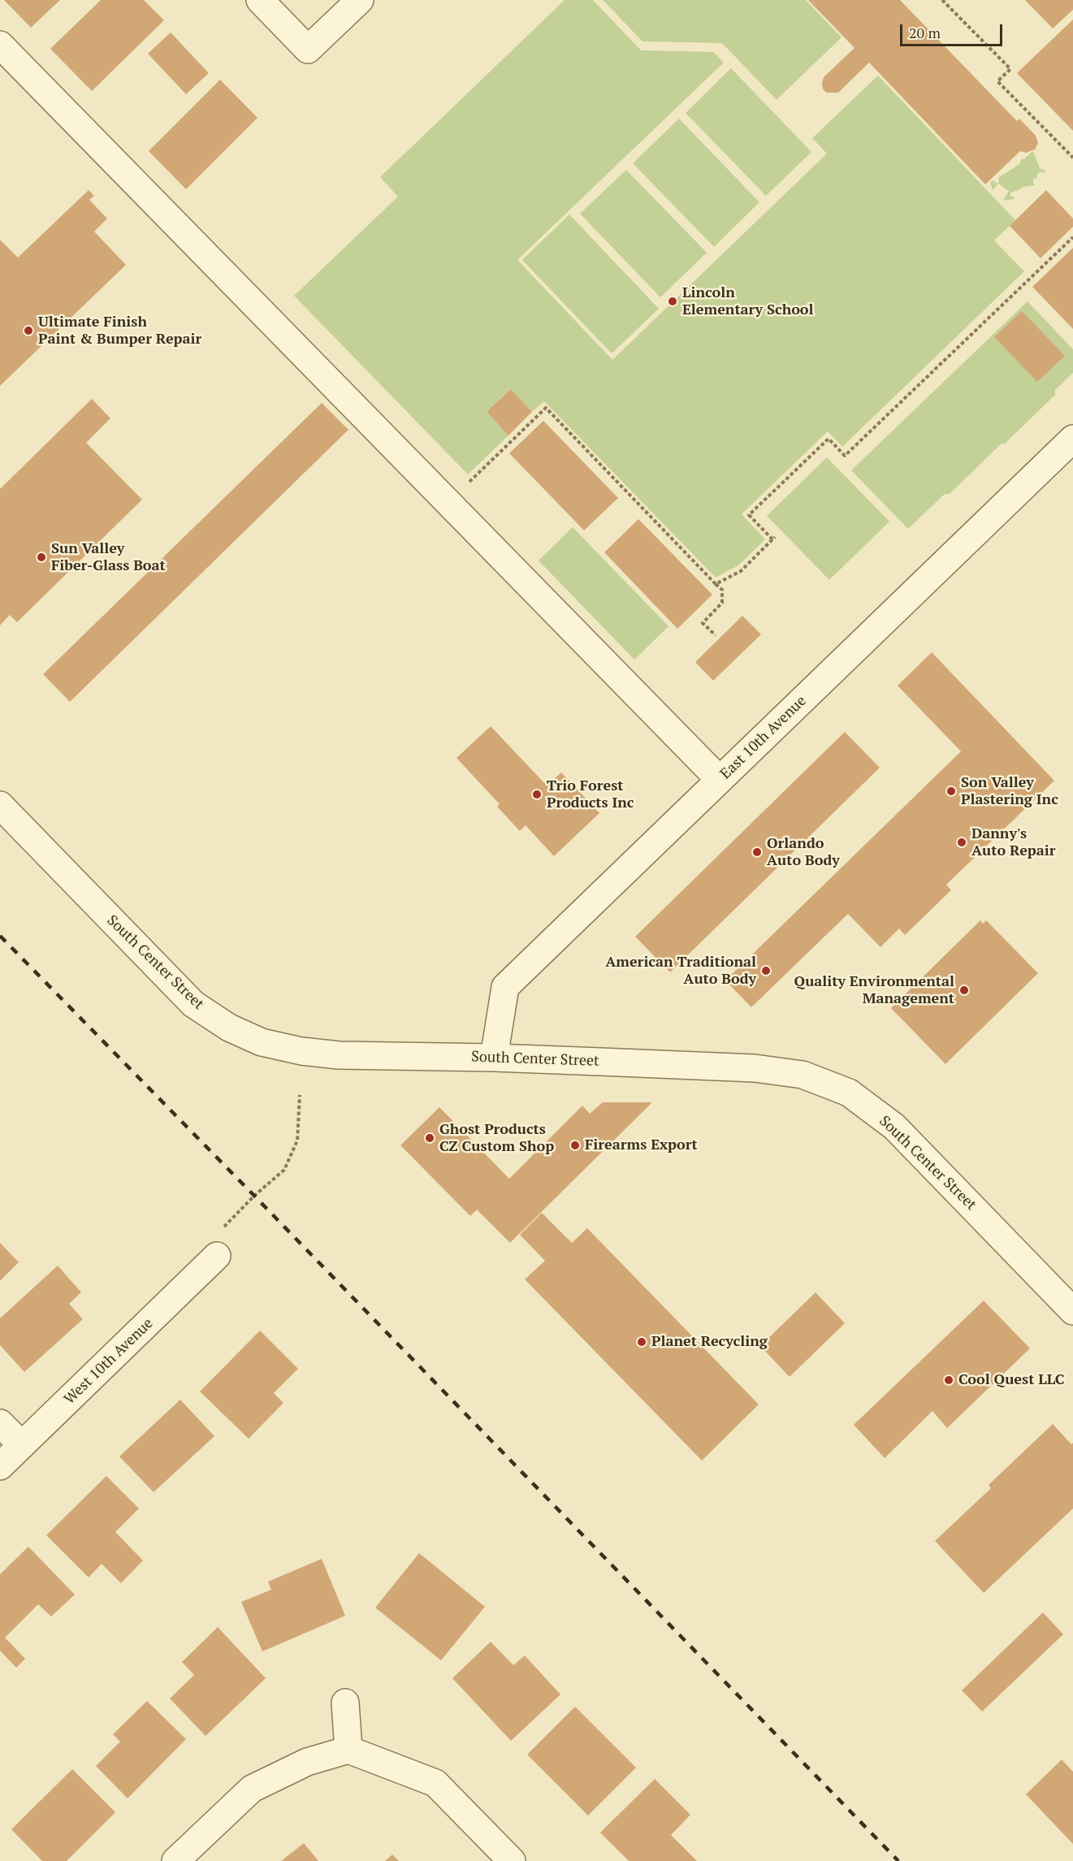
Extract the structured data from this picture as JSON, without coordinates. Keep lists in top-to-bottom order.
{
  "streets": {
    "street": ["East 10th Avenue", "South Center Street", "West 10th Avenue"]
  },
  "crossings": [
    ["East 10th Avenue", "South Center Street"]
  ],
  "places": [
    "Lincoln Elementary School",
    "Ultimate Finish Paint & Bumper Repair",
    "Sun Valley Fiber-Glass Boat",
    "Son Valley Plastering Inc",
    "Trio Forest Products Inc",
    "Danny's Auto Repair",
    "Orlando Auto Body",
    "American Traditional Auto Body",
    "Quality Environmental Management",
    "Ghost Products CZ Custom Shop",
    "Firearms Export",
    "Planet Recycling",
    "Cool Quest LLC"
  ],
  "scale_bar": "20 m"
}
